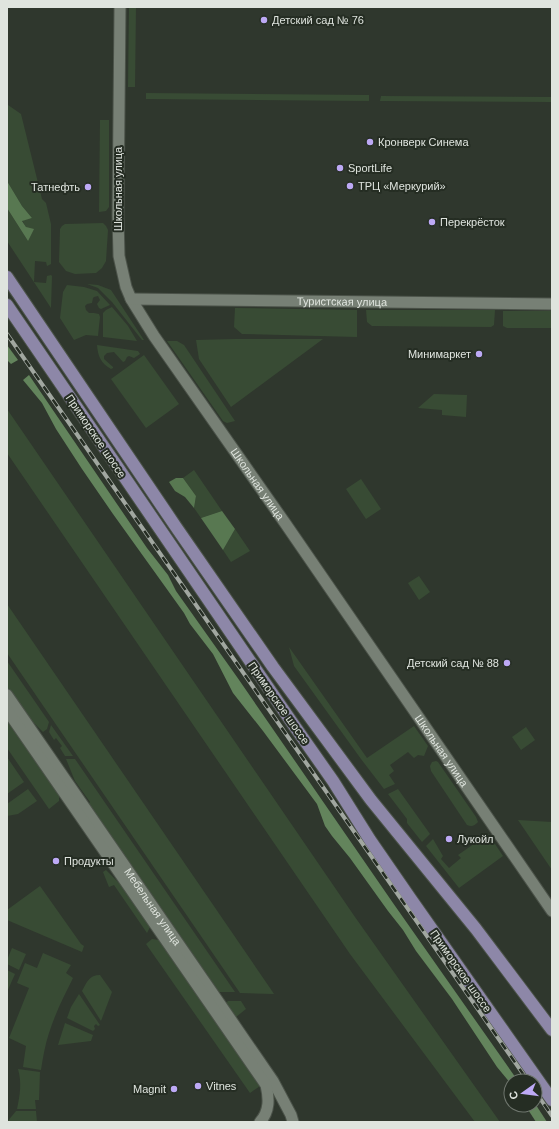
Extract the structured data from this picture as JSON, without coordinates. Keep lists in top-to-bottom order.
{
  "streets": {
    "main road": ["Приморское шоссе"],
    "street": ["Школьная улица", "Туристская улица", "Мебельная улица"]
  },
  "crossings": [
    ["Школьная улица", "Туристская улица"]
  ],
  "places": [
    "Детский сад № 76",
    "Кронверк Синема",
    "SportLife",
    "ТРЦ «Меркурий»",
    "Татнефть",
    "Перекрёсток",
    "Минимаркет",
    "Детский сад № 88",
    "Лукойл",
    "Продукты",
    "Vitnes",
    "Magnit"
  ],
  "north": "left"
}
